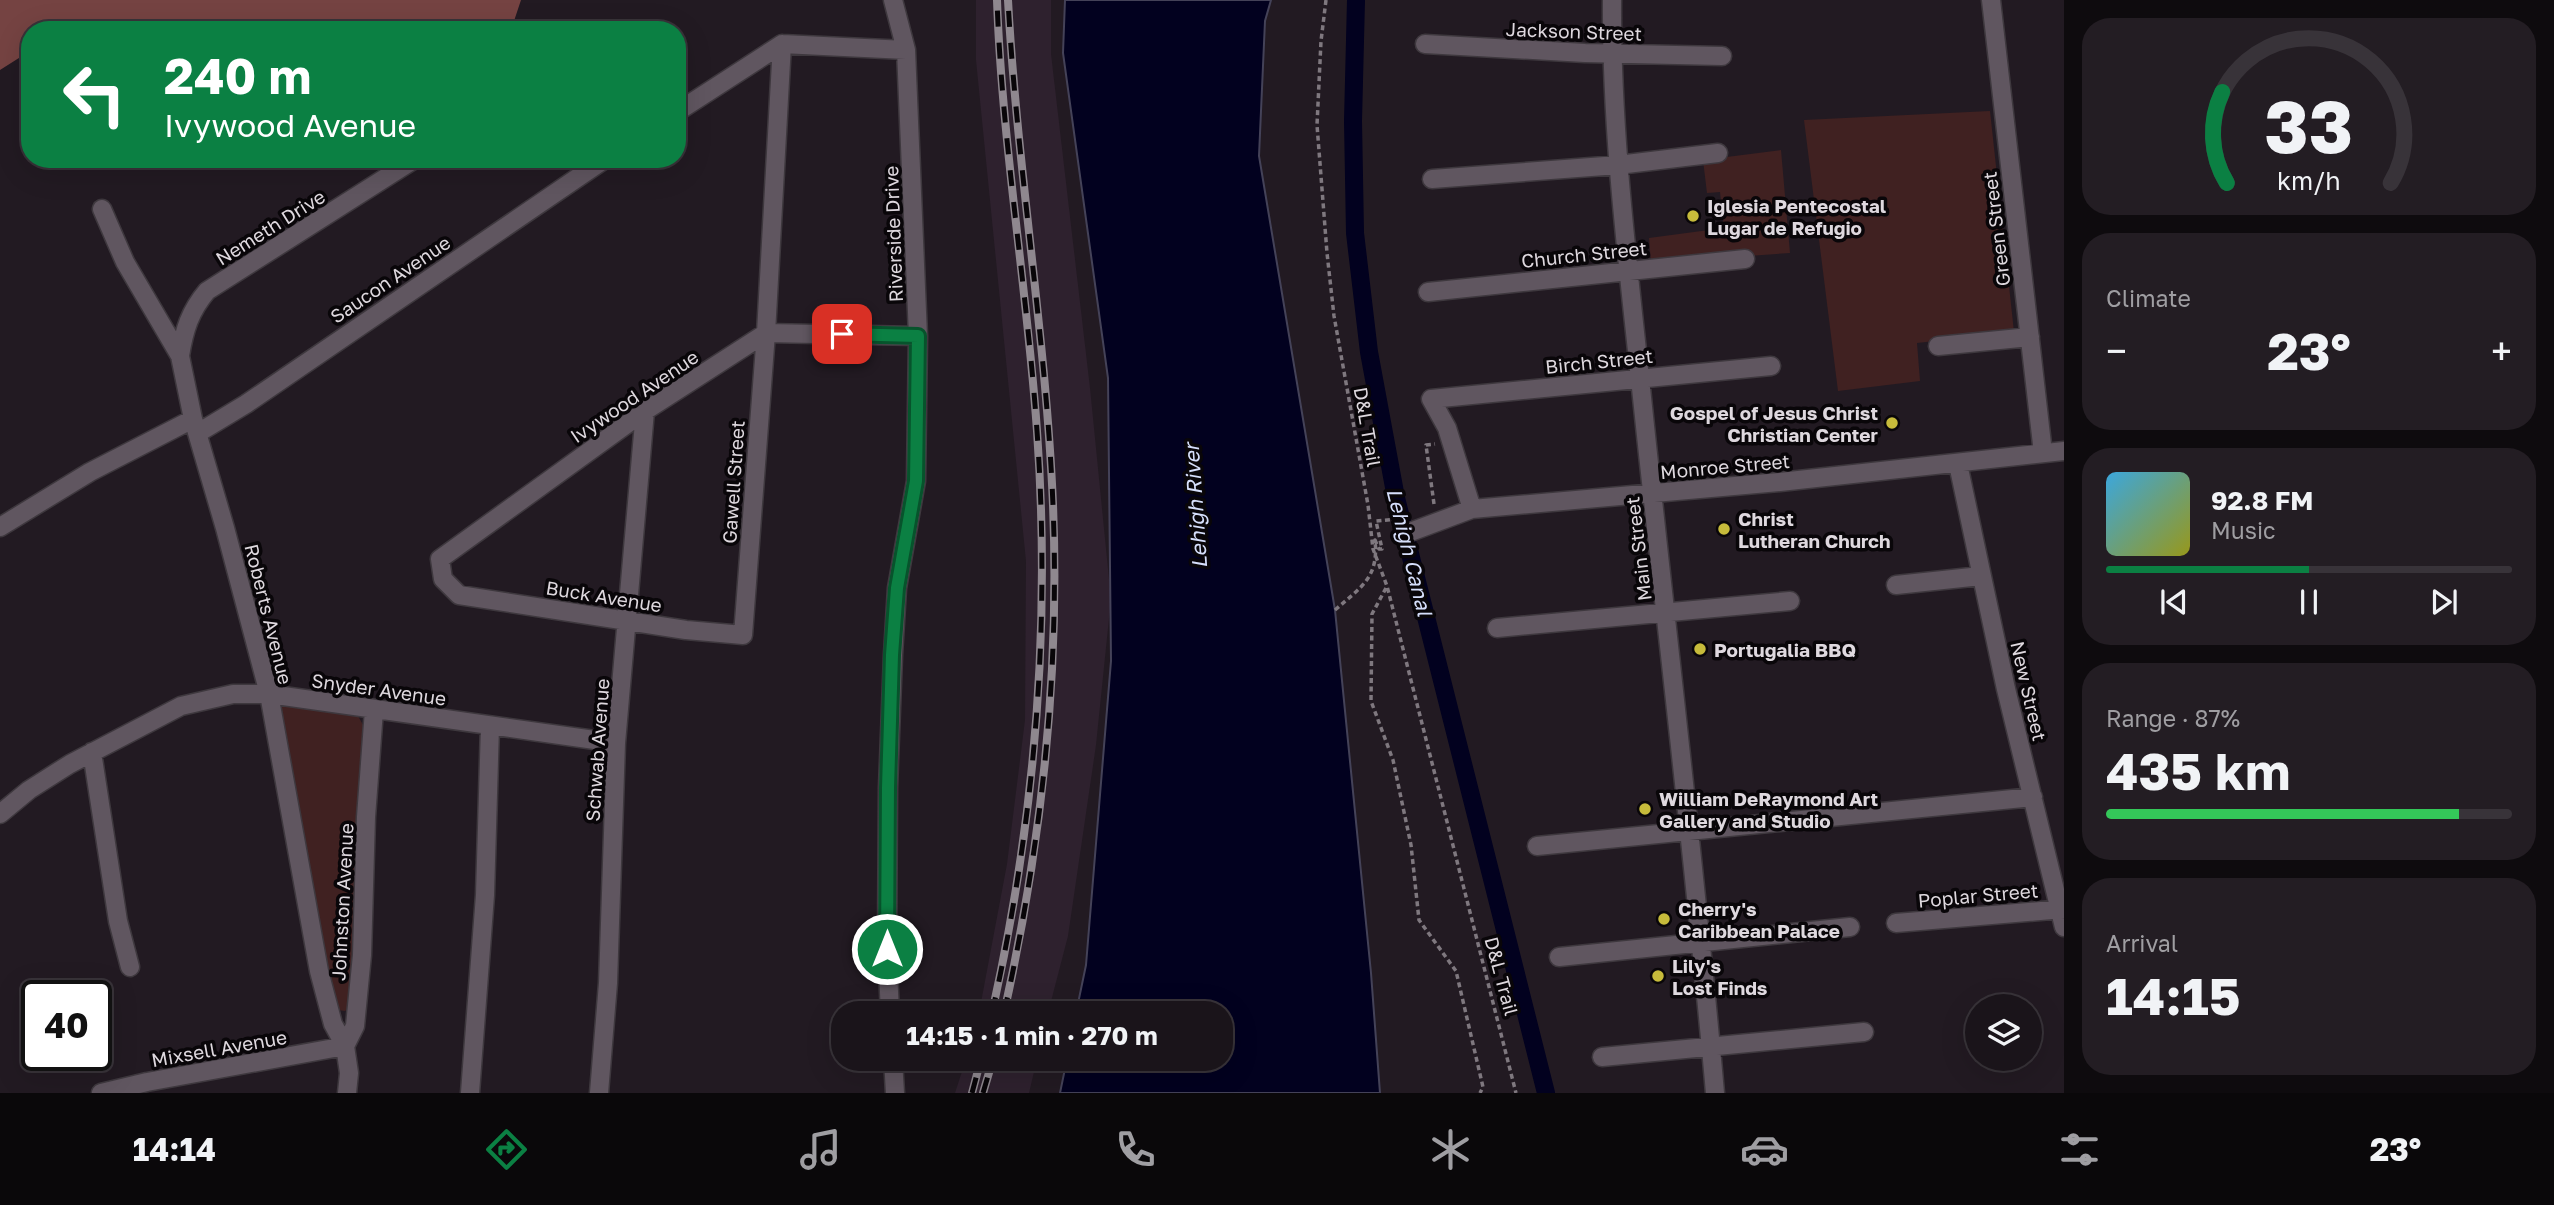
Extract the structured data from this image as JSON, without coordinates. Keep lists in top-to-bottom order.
{
  "streets": {
    "street": [
      "Jackson Street",
      "Nemeth Drive",
      "Green Street",
      "Riverside Drive",
      "Church Street",
      "Saucon Avenue",
      "Birch Street",
      "Ivywood Avenue",
      "Monroe Street",
      "Gawell Street",
      "Main Street",
      "Buck Avenue",
      "Roberts Avenue",
      "Snyder Avenue",
      "New Street",
      "Schwab Avenue",
      "Poplar Street",
      "Johnston Avenue",
      "Mixsell Avenue"
    ],
    "path": ["D&L Trail"]
  },
  "crossings": [
    ["Jackson Street", "Main Street"],
    ["Nemeth Drive", "Roberts Avenue"],
    ["Green Street", "Monroe Street"],
    ["Church Street", "Main Street"],
    ["Saucon Avenue", "Roberts Avenue"],
    ["Birch Street", "Main Street"],
    ["Ivywood Avenue", "Gawell Street"],
    ["Ivywood Avenue", "Buck Avenue"],
    ["Ivywood Avenue", "Schwab Avenue"],
    ["Monroe Street", "Main Street"],
    ["Monroe Street", "New Street"],
    ["Gawell Street", "Buck Avenue"],
    ["Buck Avenue", "Schwab Avenue"],
    ["Roberts Avenue", "Snyder Avenue"],
    ["Roberts Avenue", "Johnston Avenue"],
    ["Roberts Avenue", "Mixsell Avenue"],
    ["Snyder Avenue", "Schwab Avenue"],
    ["Snyder Avenue", "Johnston Avenue"],
    ["New Street", "Poplar Street"],
    ["Johnston Avenue", "Mixsell Avenue"]
  ],
  "water": ["Lehigh River", "Lehigh Canal"],
  "places": [
    "Iglesia Pentecostal Lugar de Refugio",
    "Gospel of Jesus Christ Christian Center",
    "Christ Lutheran Church",
    "Portugalia BBQ",
    "William DeRaymond Art Gallery and Studio",
    "Cherry's Caribbean Palace",
    "Lily's Lost Finds"
  ],
  "page": {
    "turn": ["240 m", "Ivywood Avenue"],
    "tile": [
      "Climate",
      ["Range · 87%", "435 km"],
      ["Arrival", "14:15"]
    ],
    "heat": ["−", "23°", "+"],
    "song": ["92.8 FM", "Music"],
    "limit": "40",
    "trip": "14:15 · 1 min · 270 m",
    "tabs": ["14:14", "23°"],
    "gauge": ["33", "km/h"]
  }
}
